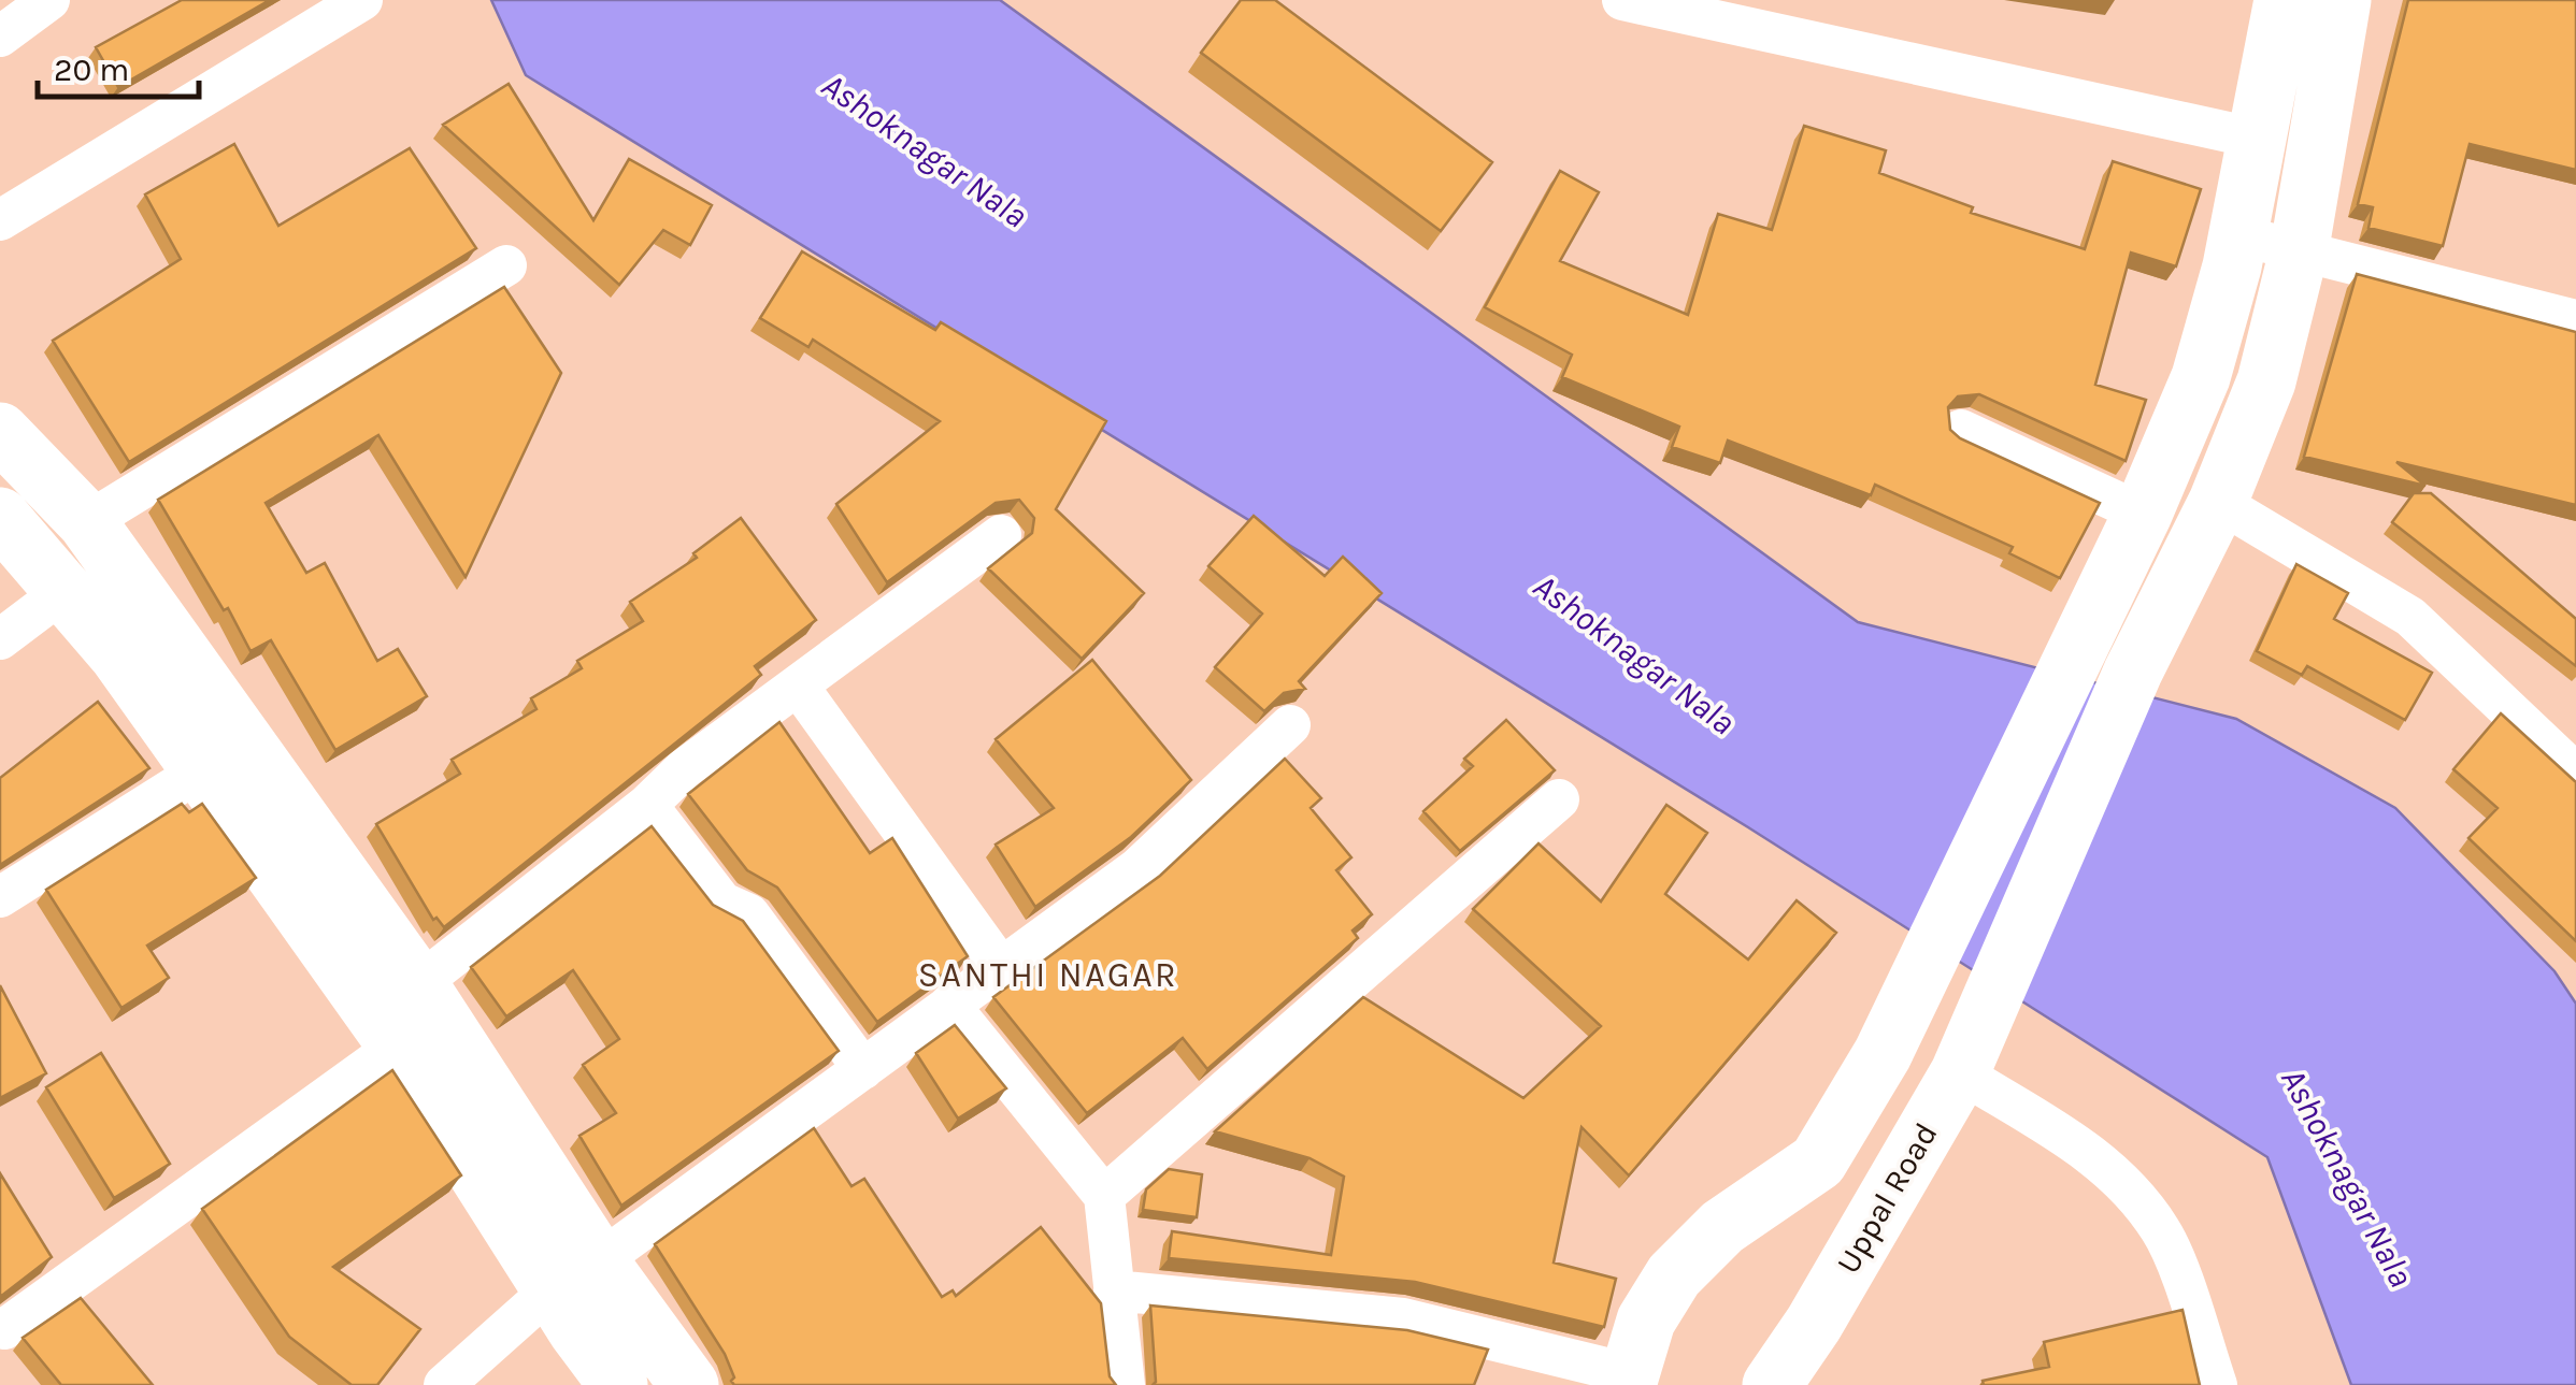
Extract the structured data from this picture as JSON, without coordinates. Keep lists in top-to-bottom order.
{
  "streets": {
    "main road": ["Uppal Road"]
  },
  "districts": ["SANTHI NAGAR"],
  "water": ["Ashoknagar Nala"],
  "scale_bar": "20 m"
}
